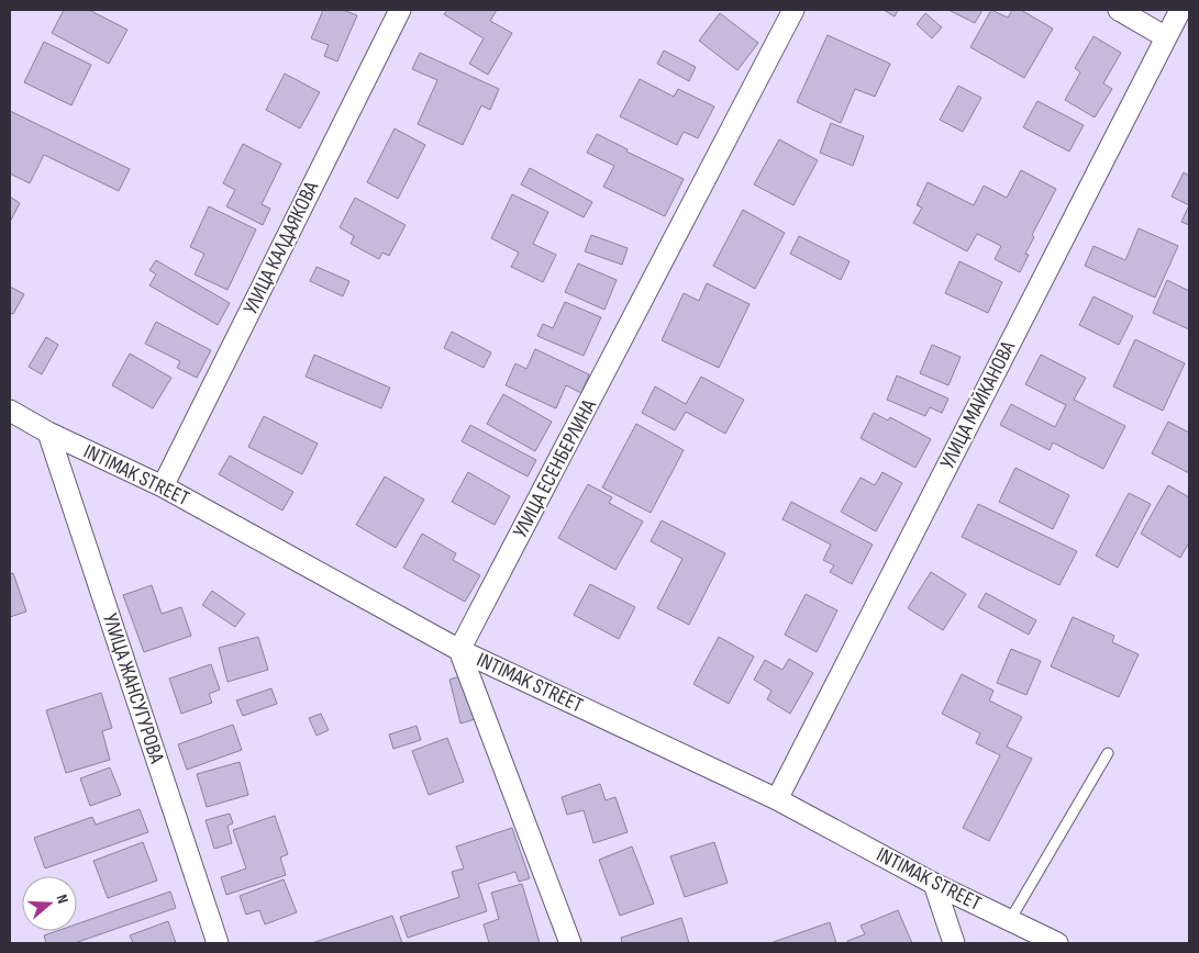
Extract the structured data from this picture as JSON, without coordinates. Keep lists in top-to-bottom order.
{
  "streets": {
    "street": [
      "УЛИЦА КАЛДАЯКОВА",
      "УЛИЦА МАЙКАНОВА",
      "УЛИЦА ЕСЕНБЕРЛИНА",
      "INTIMAK STREET",
      "УЛИЦА ЖАНСУГУРОВА"
    ]
  },
  "crossings": [
    ["УЛИЦА КАЛДАЯКОВА", "INTIMAK STREET"],
    ["УЛИЦА МАЙКАНОВА", "INTIMAK STREET"],
    ["УЛИЦА ЕСЕНБЕРЛИНА", "INTIMAK STREET"],
    ["INTIMAK STREET", "УЛИЦА ЖАНСУГУРОВА"]
  ],
  "north": "right"
}
